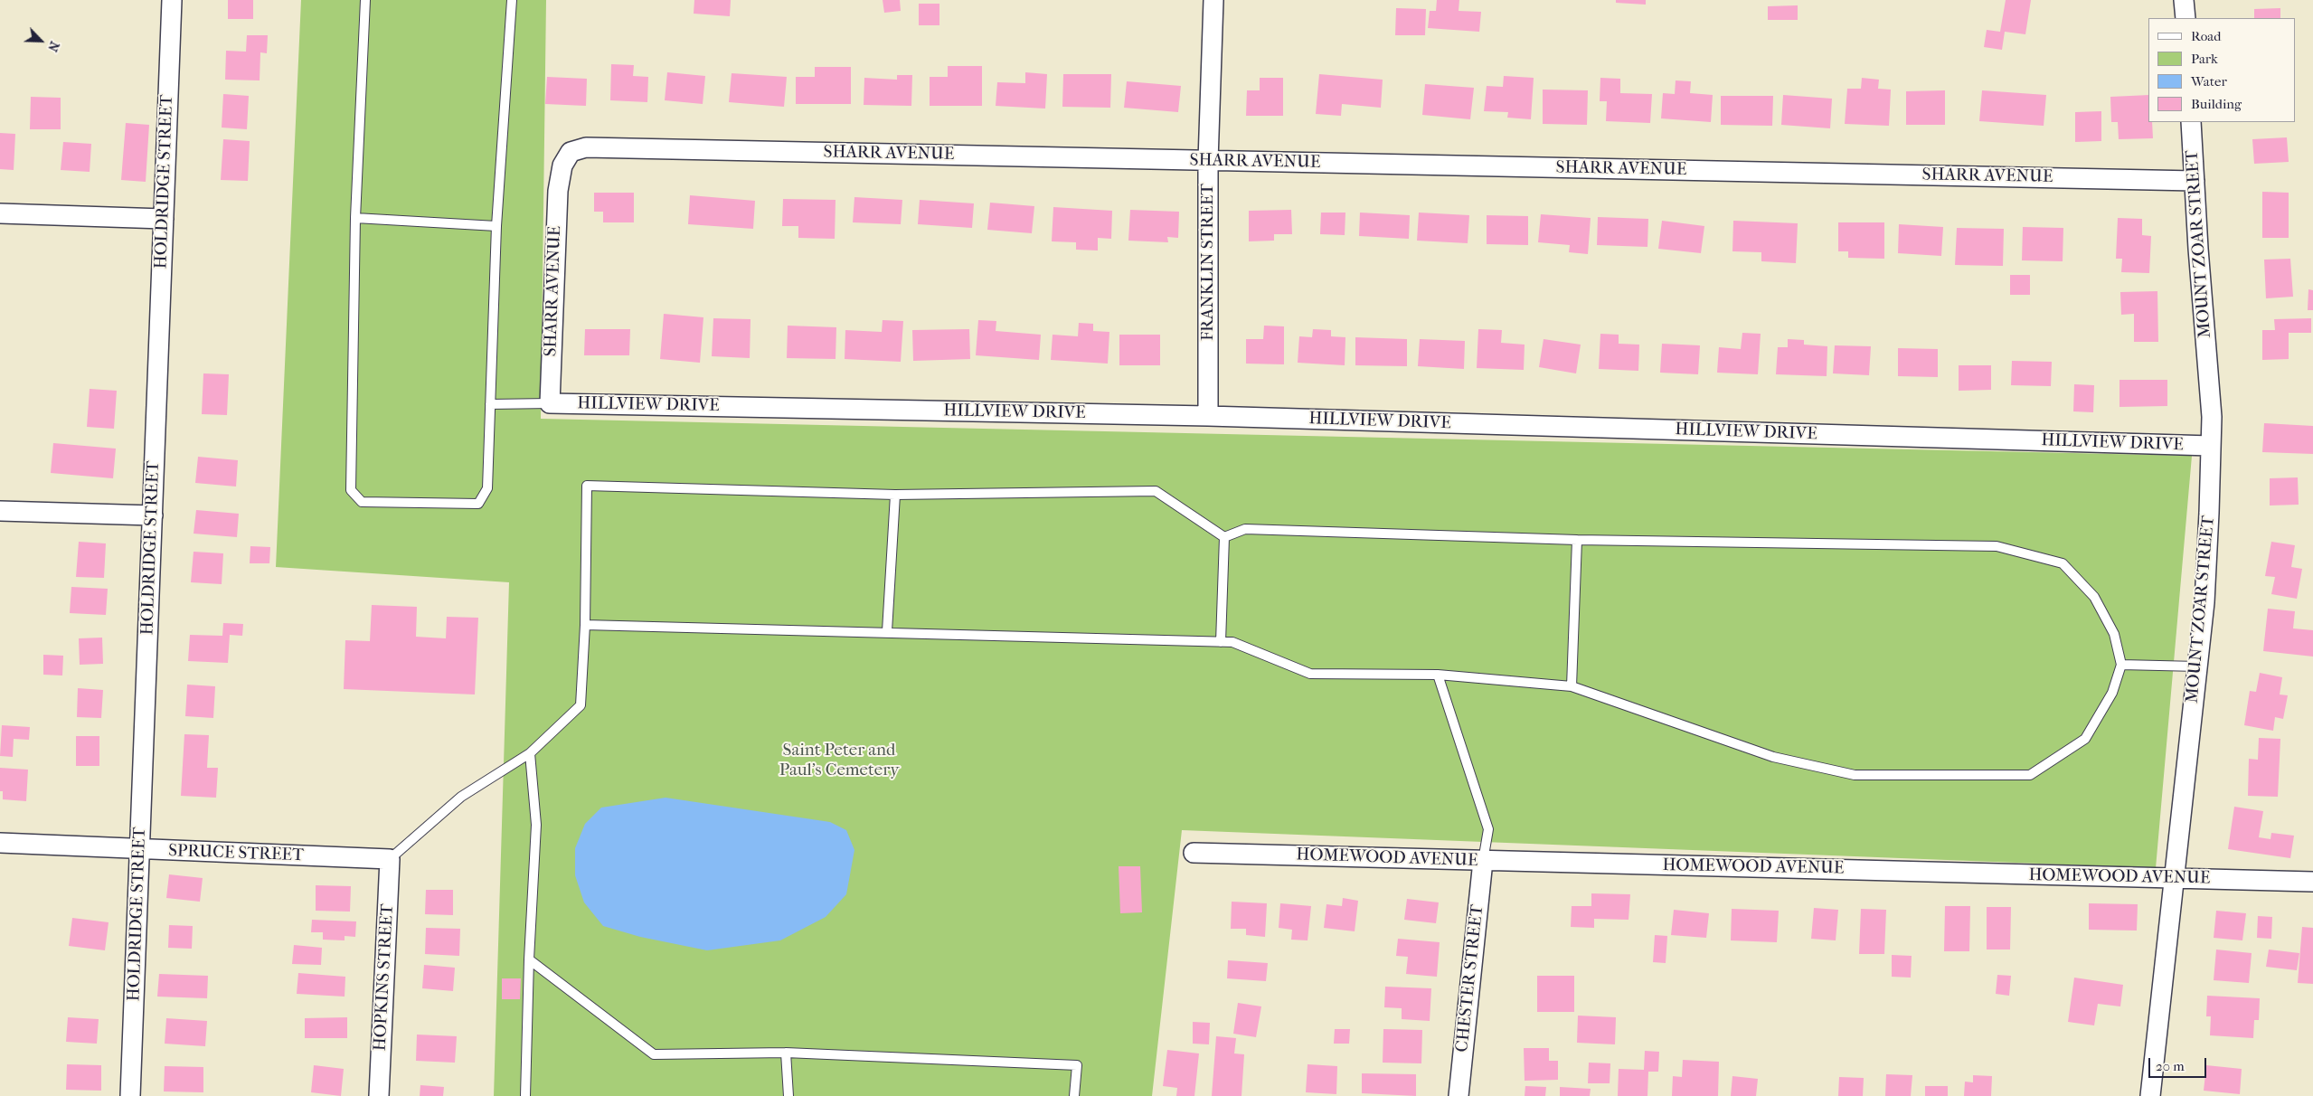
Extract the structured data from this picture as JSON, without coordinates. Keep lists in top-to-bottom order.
{
  "streets": {
    "street": [
      "SHARR AVENUE",
      "HOLDRIDGE STREET",
      "MOUNT ZOAR STREET",
      "FRANKLIN STREET",
      "HILLVIEW DRIVE",
      "SPRUCE STREET",
      "HOMEWOOD AVENUE",
      "HOPKINS STREET",
      "CHESTER STREET"
    ]
  },
  "crossings": [
    ["SHARR AVENUE", "MOUNT ZOAR STREET"],
    ["SHARR AVENUE", "FRANKLIN STREET"],
    ["SHARR AVENUE", "HILLVIEW DRIVE"],
    ["HOLDRIDGE STREET", "SPRUCE STREET"],
    ["MOUNT ZOAR STREET", "HILLVIEW DRIVE"],
    ["MOUNT ZOAR STREET", "HOMEWOOD AVENUE"],
    ["FRANKLIN STREET", "HILLVIEW DRIVE"],
    ["SPRUCE STREET", "HOPKINS STREET"],
    ["HOMEWOOD AVENUE", "CHESTER STREET"]
  ],
  "parks": ["Saint Peter and Paul's Cemetery"],
  "legend": [
    "Road",
    "Park",
    "Water",
    "Building"
  ],
  "scale_bar": "20 m",
  "north": "bottom right"
}
